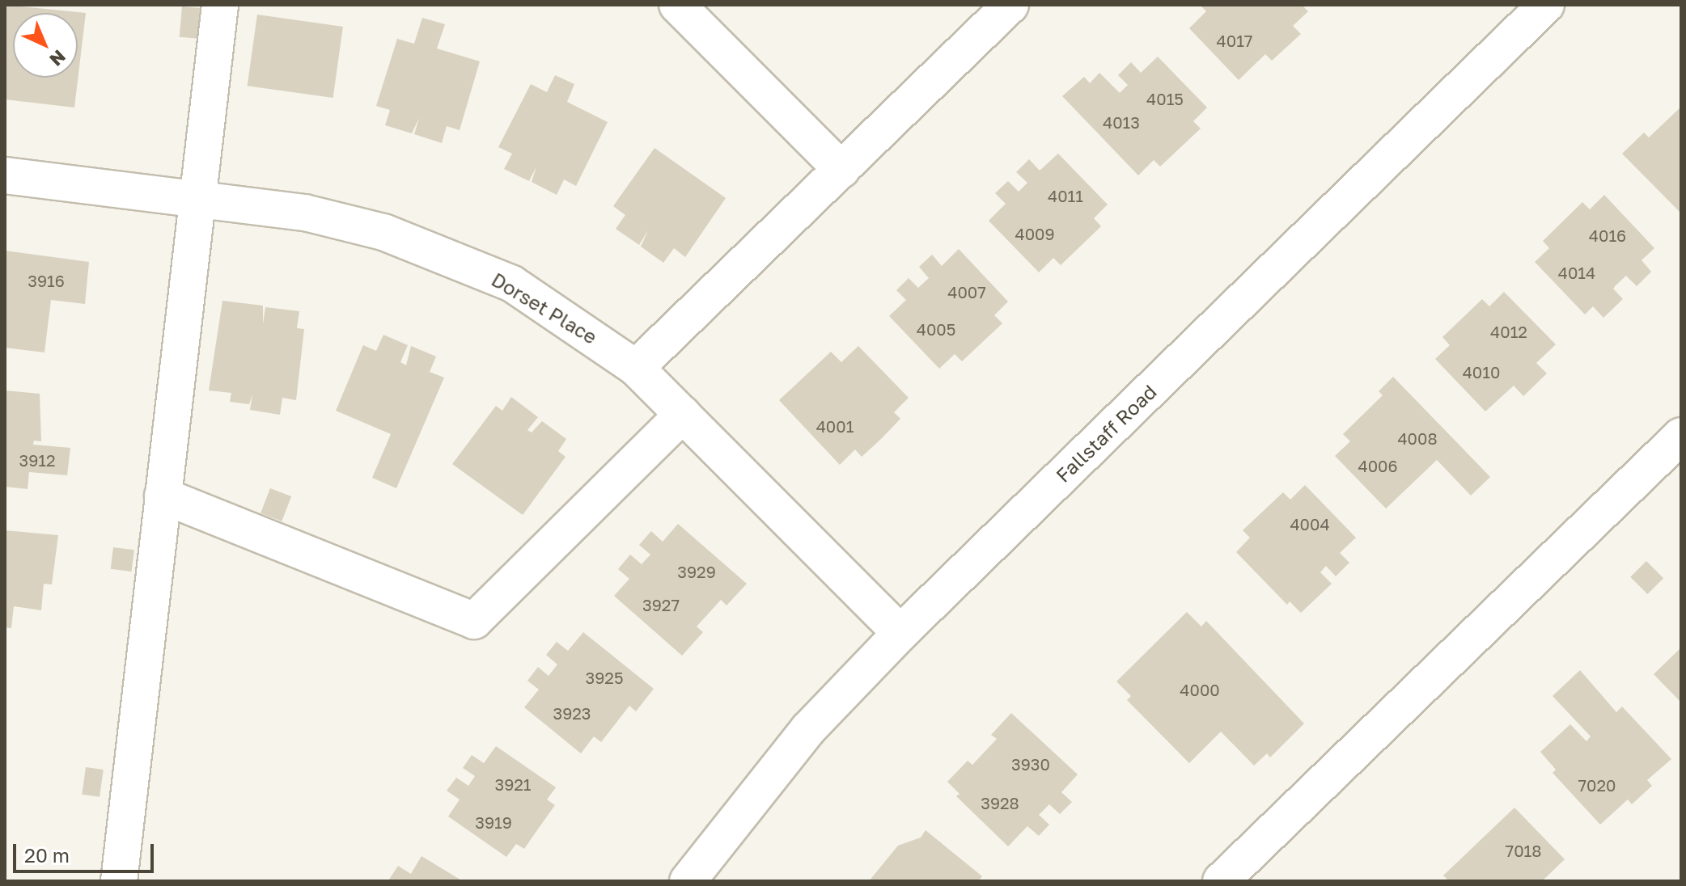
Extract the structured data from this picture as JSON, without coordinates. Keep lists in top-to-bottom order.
{
  "streets": {
    "street": ["Dorset Place", "Fallstaff Road"]
  },
  "crossings": [
    ["Dorset Place", "Fallstaff Road"]
  ],
  "house_numbers": [
    "4017",
    "4015",
    "4013",
    "4011",
    "4009",
    "4016",
    "4014",
    "3916",
    "4007",
    "4005",
    "4012",
    "4010",
    "4001",
    "4008",
    "3912",
    "4006",
    "4004",
    "3929",
    "3927",
    "3925",
    "4000",
    "3923",
    "3930",
    "3921",
    "7020",
    "3928",
    "3919",
    "7018"
  ],
  "scale_bar": "20 m",
  "north": "bottom right"
}
